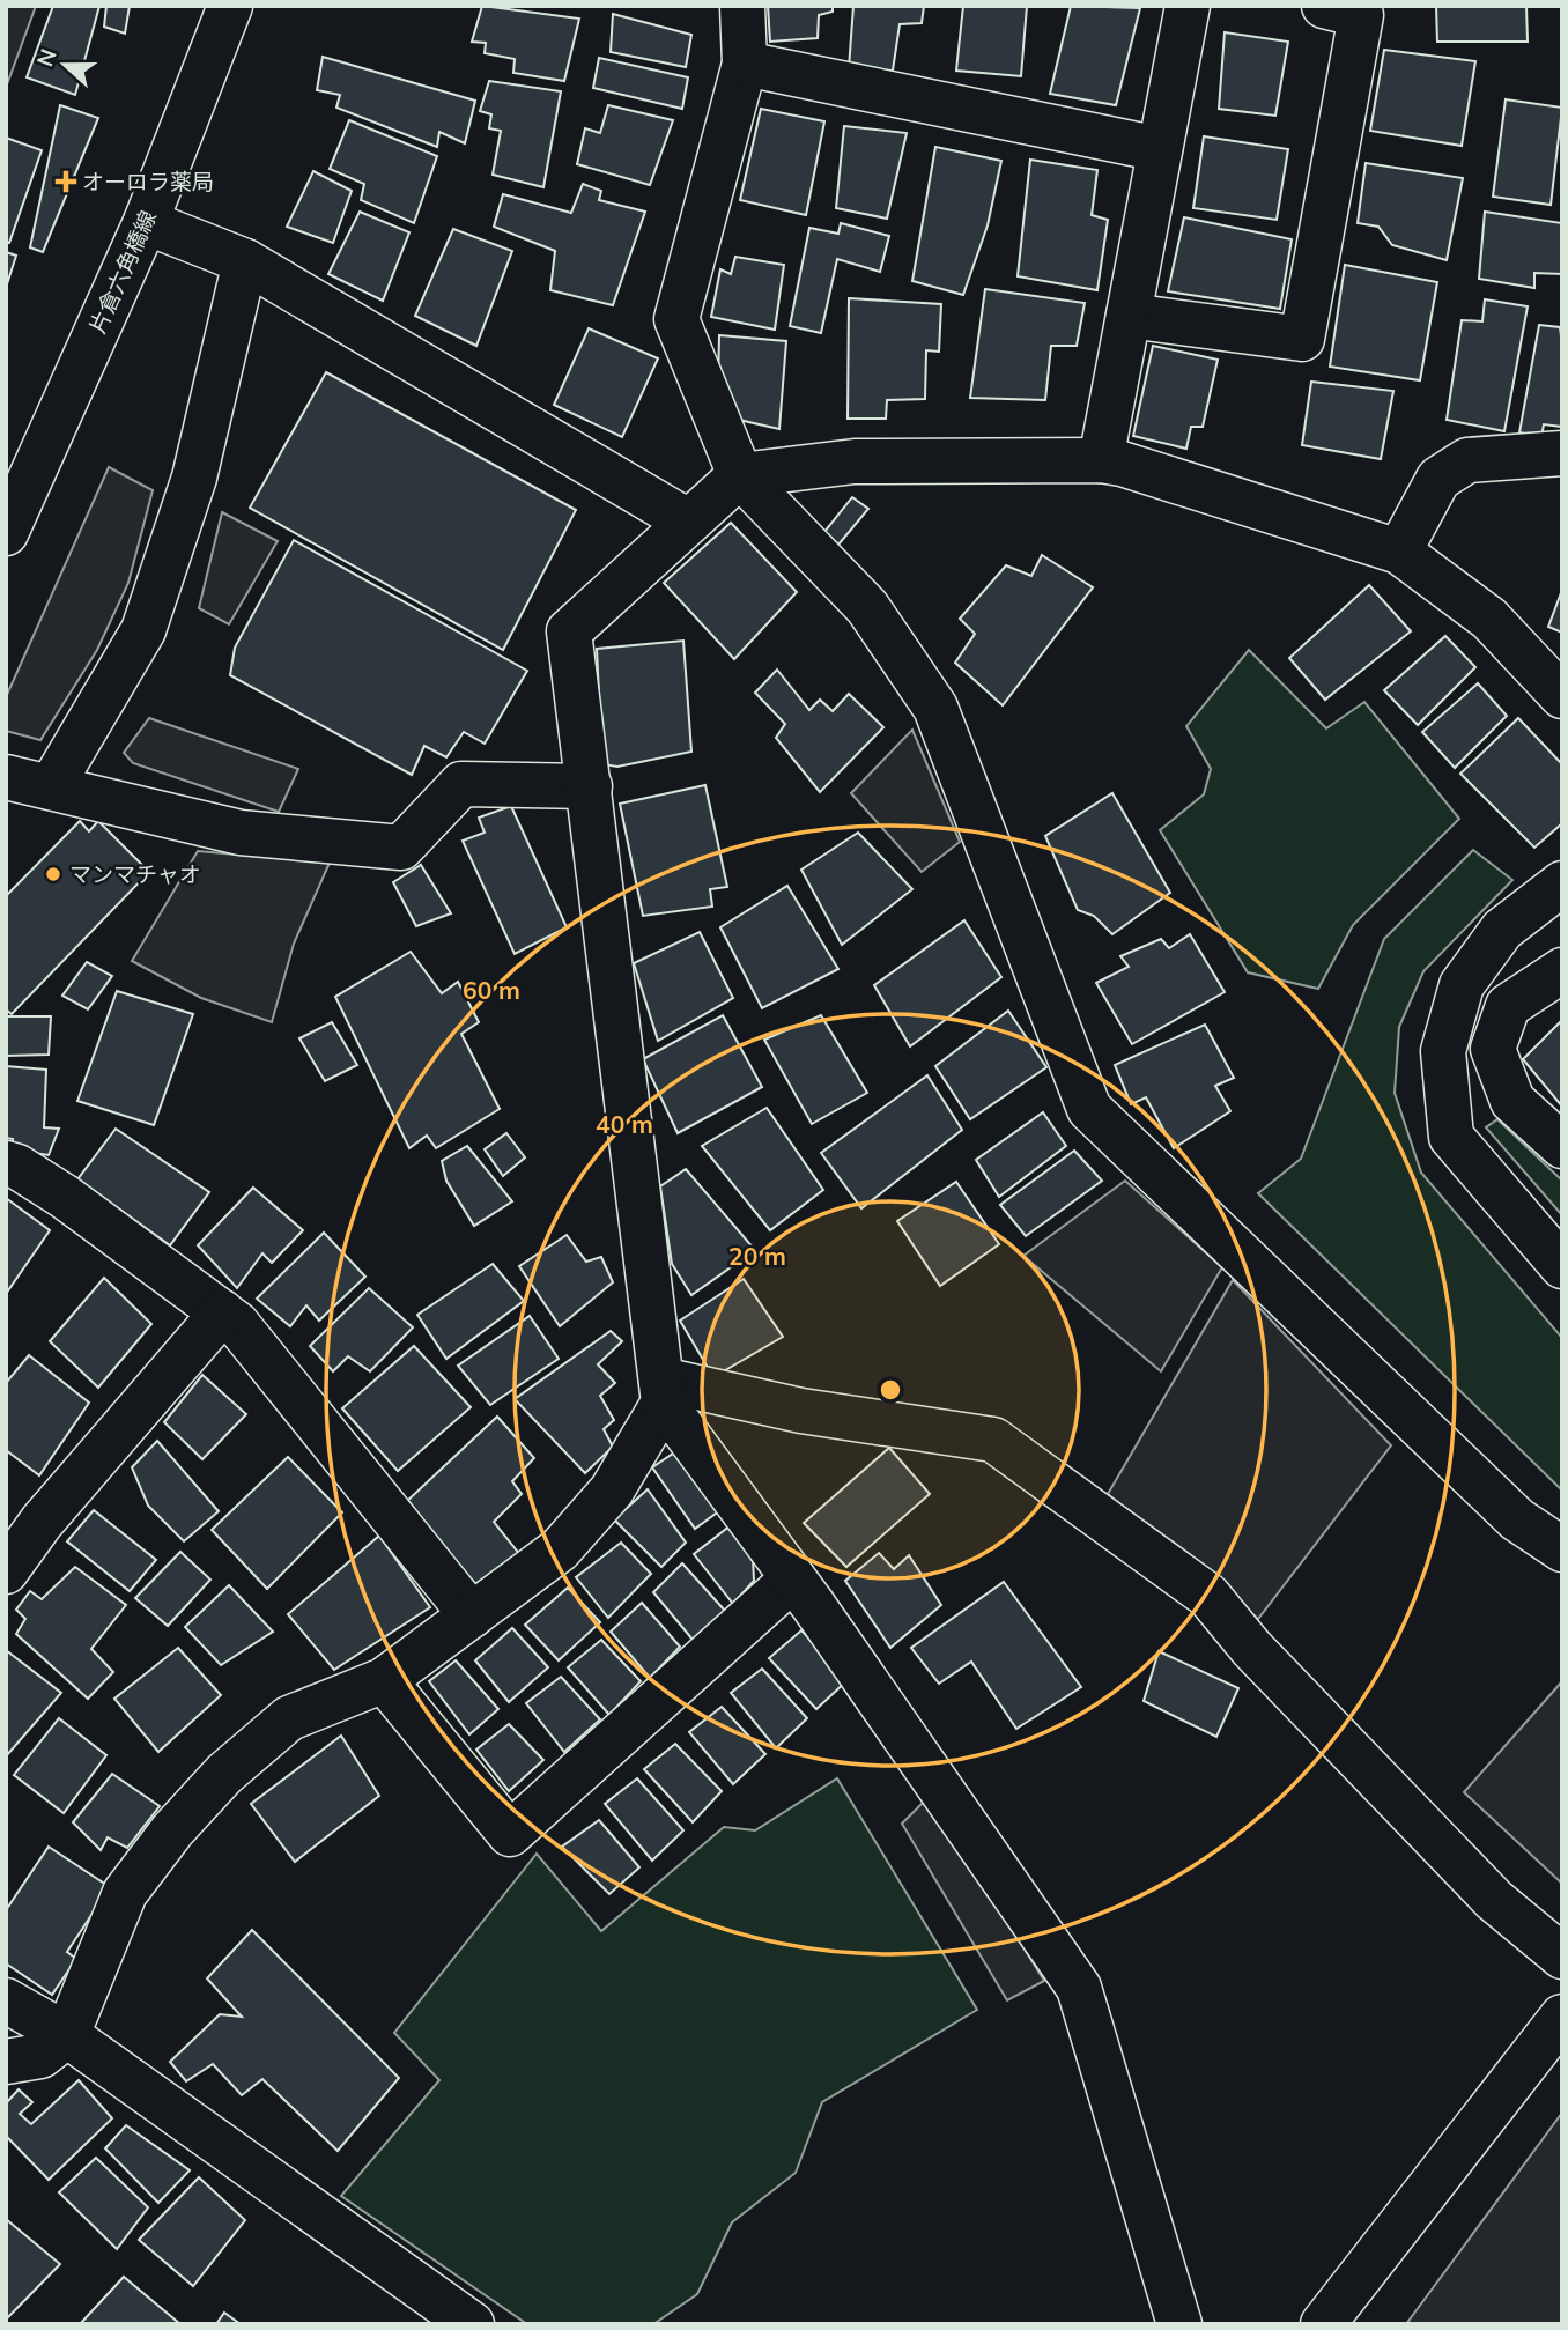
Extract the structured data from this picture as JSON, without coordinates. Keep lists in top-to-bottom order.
{
  "streets": {
    "street": ["片倉六角橋線"]
  },
  "places": {
    "health": ["オーロラ薬局"],
    "other": ["マンマチャオ"]
  },
  "north": "left",
  "rings": ["60 m", "40 m", "20 m"]
}
